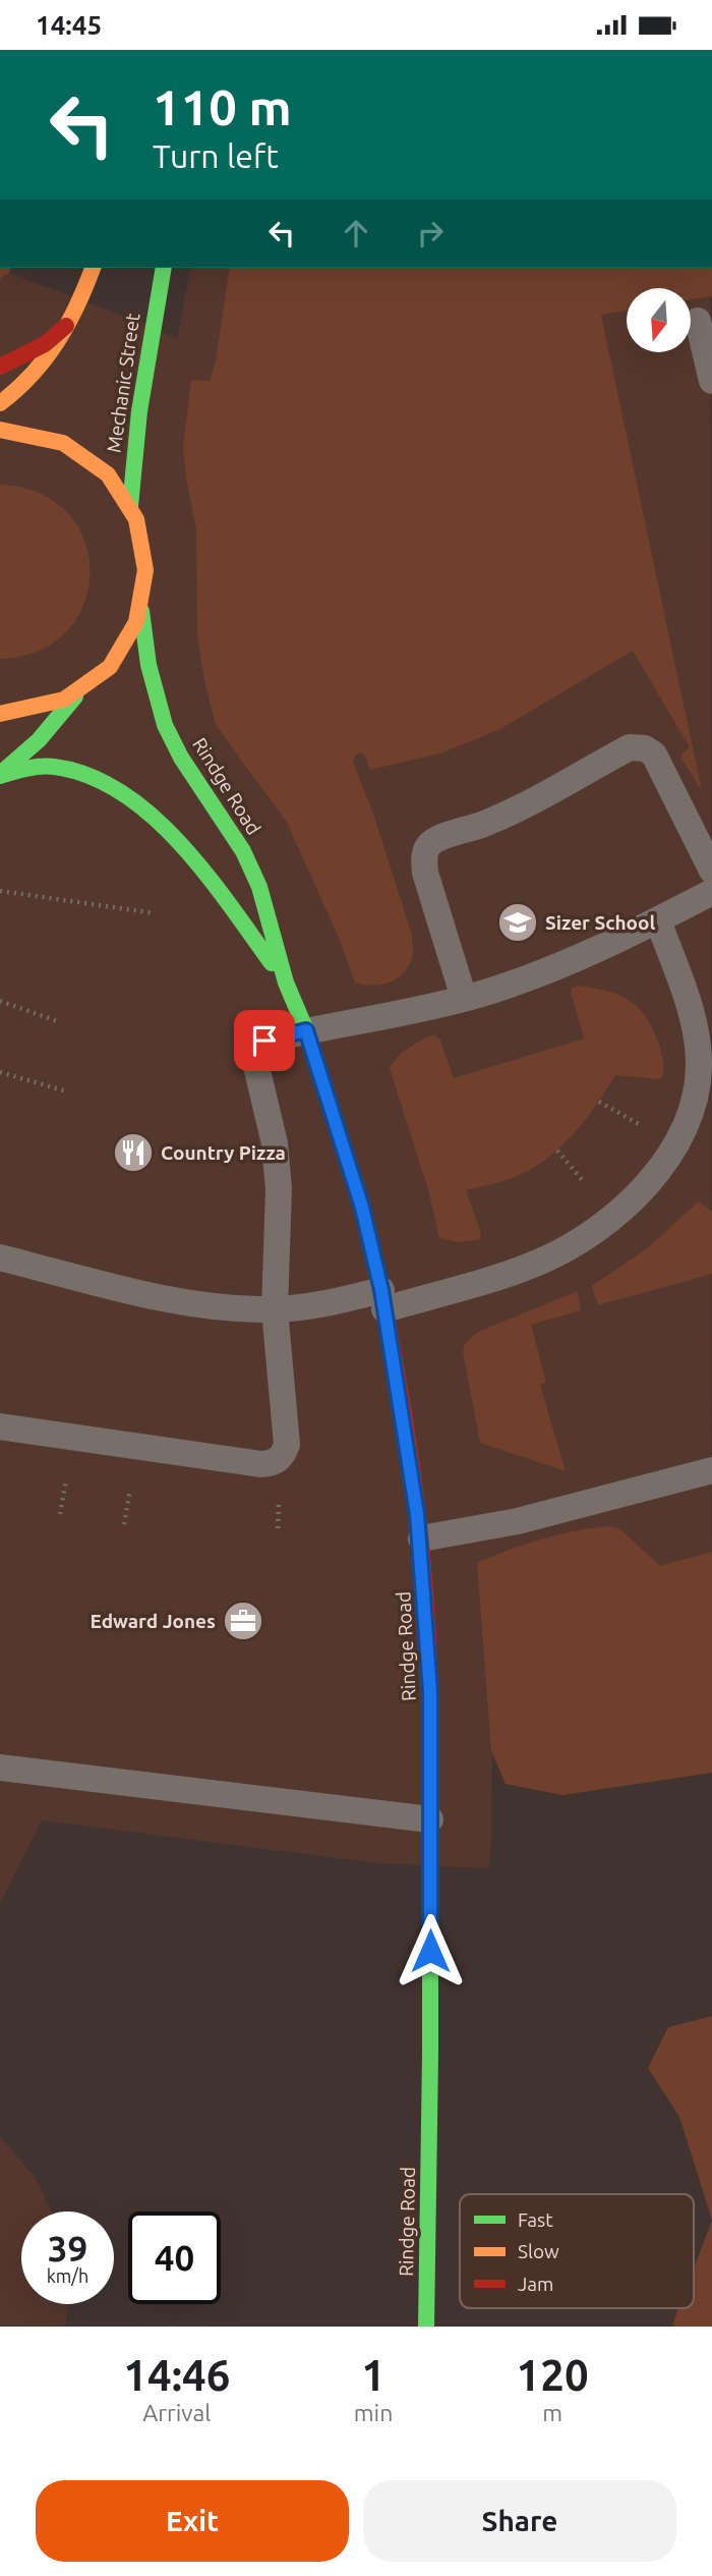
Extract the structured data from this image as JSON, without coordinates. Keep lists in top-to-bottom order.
{
  "streets": {
    "street": ["Mechanic Street", "Rindge Road"]
  },
  "places": {
    "school or university": ["Sizer School"],
    "restaurant": ["Country Pizza"],
    "office": ["Edward Jones"]
  },
  "legend": ["Fast", "Slow", "Jam"],
  "north": "bottom",
  "page": {
    "status": "14:45",
    "turn": ["110 m", "Turn left"],
    "speed": "39 km/h",
    "limit": "40",
    "eta": [
      "14:46",
      "Arrival",
      "1",
      "min",
      "120",
      "m"
    ],
    "buttons": ["Exit", "Share"]
  }
}
